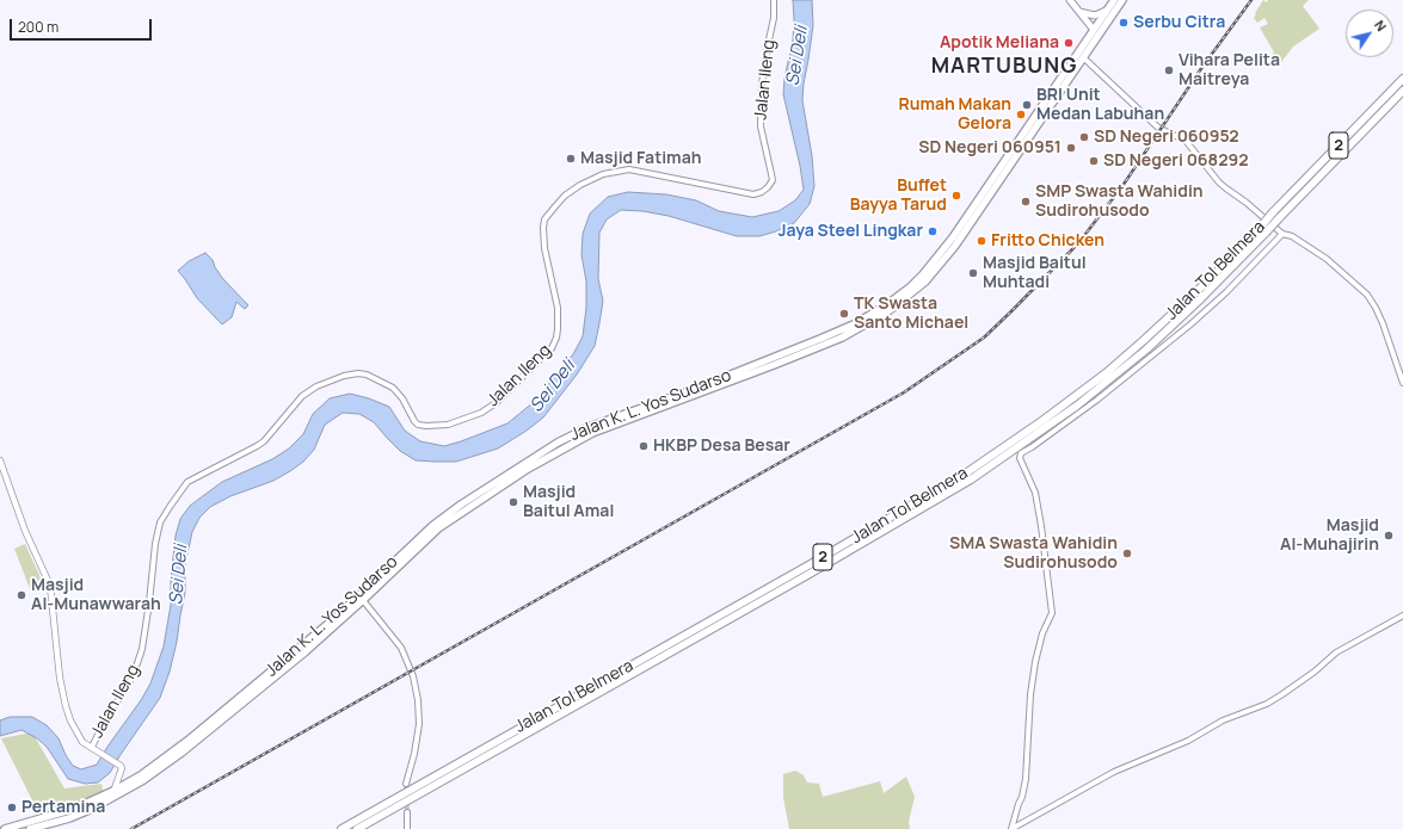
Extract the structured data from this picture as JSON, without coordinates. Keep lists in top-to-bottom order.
{
  "streets": {
    "highway": ["2", "Jalan Tol Belmera", "Jalan K. L. Yos Sudarso"],
    "street": ["Jalan Ileng"]
  },
  "districts": ["MARTUBUNG"],
  "water": ["Sei Deli"],
  "places": [
    "Serbu Citra",
    "Apotik Meliana",
    "Vihara Pelita Maitreya",
    "BRI Unit Medan Labuhan",
    "Rumah Makan Gelora",
    "SD Negeri 060952",
    "SD Negeri 060951",
    "Masjid Fatimah",
    "SD Negeri 068292",
    "Buffet Bayya Tarud",
    "SMP Swasta Wahidin Sudirohusodo",
    "Jaya Steel Lingkar",
    "Fritto Chicken",
    "Masjid Baitul Muhtadi",
    "TK Swasta Santo Michael",
    "HKBP Desa Besar",
    "Masjid Baitul Amal",
    "Masjid Al-Muhajirin",
    "SMA Swasta Wahidin Sudirohusodo",
    "Masjid Al-Munawwarah",
    "Pertamina"
  ],
  "scale_bar": "200 m",
  "north": "top right"
}
